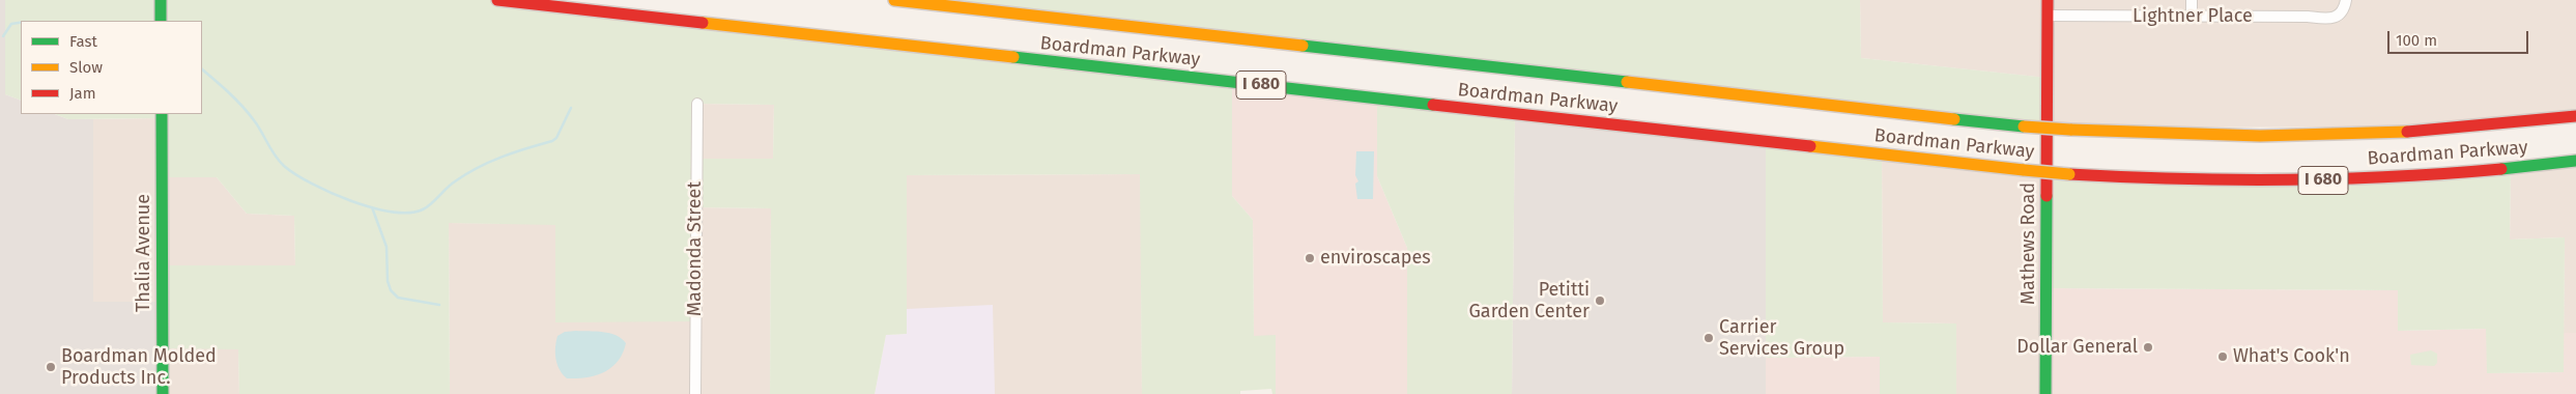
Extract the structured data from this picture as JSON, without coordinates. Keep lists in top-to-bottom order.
{
  "streets": {
    "main road": [
      "Boardman Parkway",
      "I 680",
      "Mathews Road",
      "Thalia Avenue"
    ],
    "street": ["Lightner Place", "Madonda Street"]
  },
  "crossings": [
    ["Lightner Place", "Mathews Road"]
  ],
  "places": [
    "enviroscapes",
    "Petitti Garden Center",
    "Carrier Services Group",
    "Dollar General",
    "What's Cook'n",
    "Boardman Molded Products Inc."
  ],
  "legend": ["Fast", "Slow", "Jam"],
  "scale_bar": "100 m"
}
